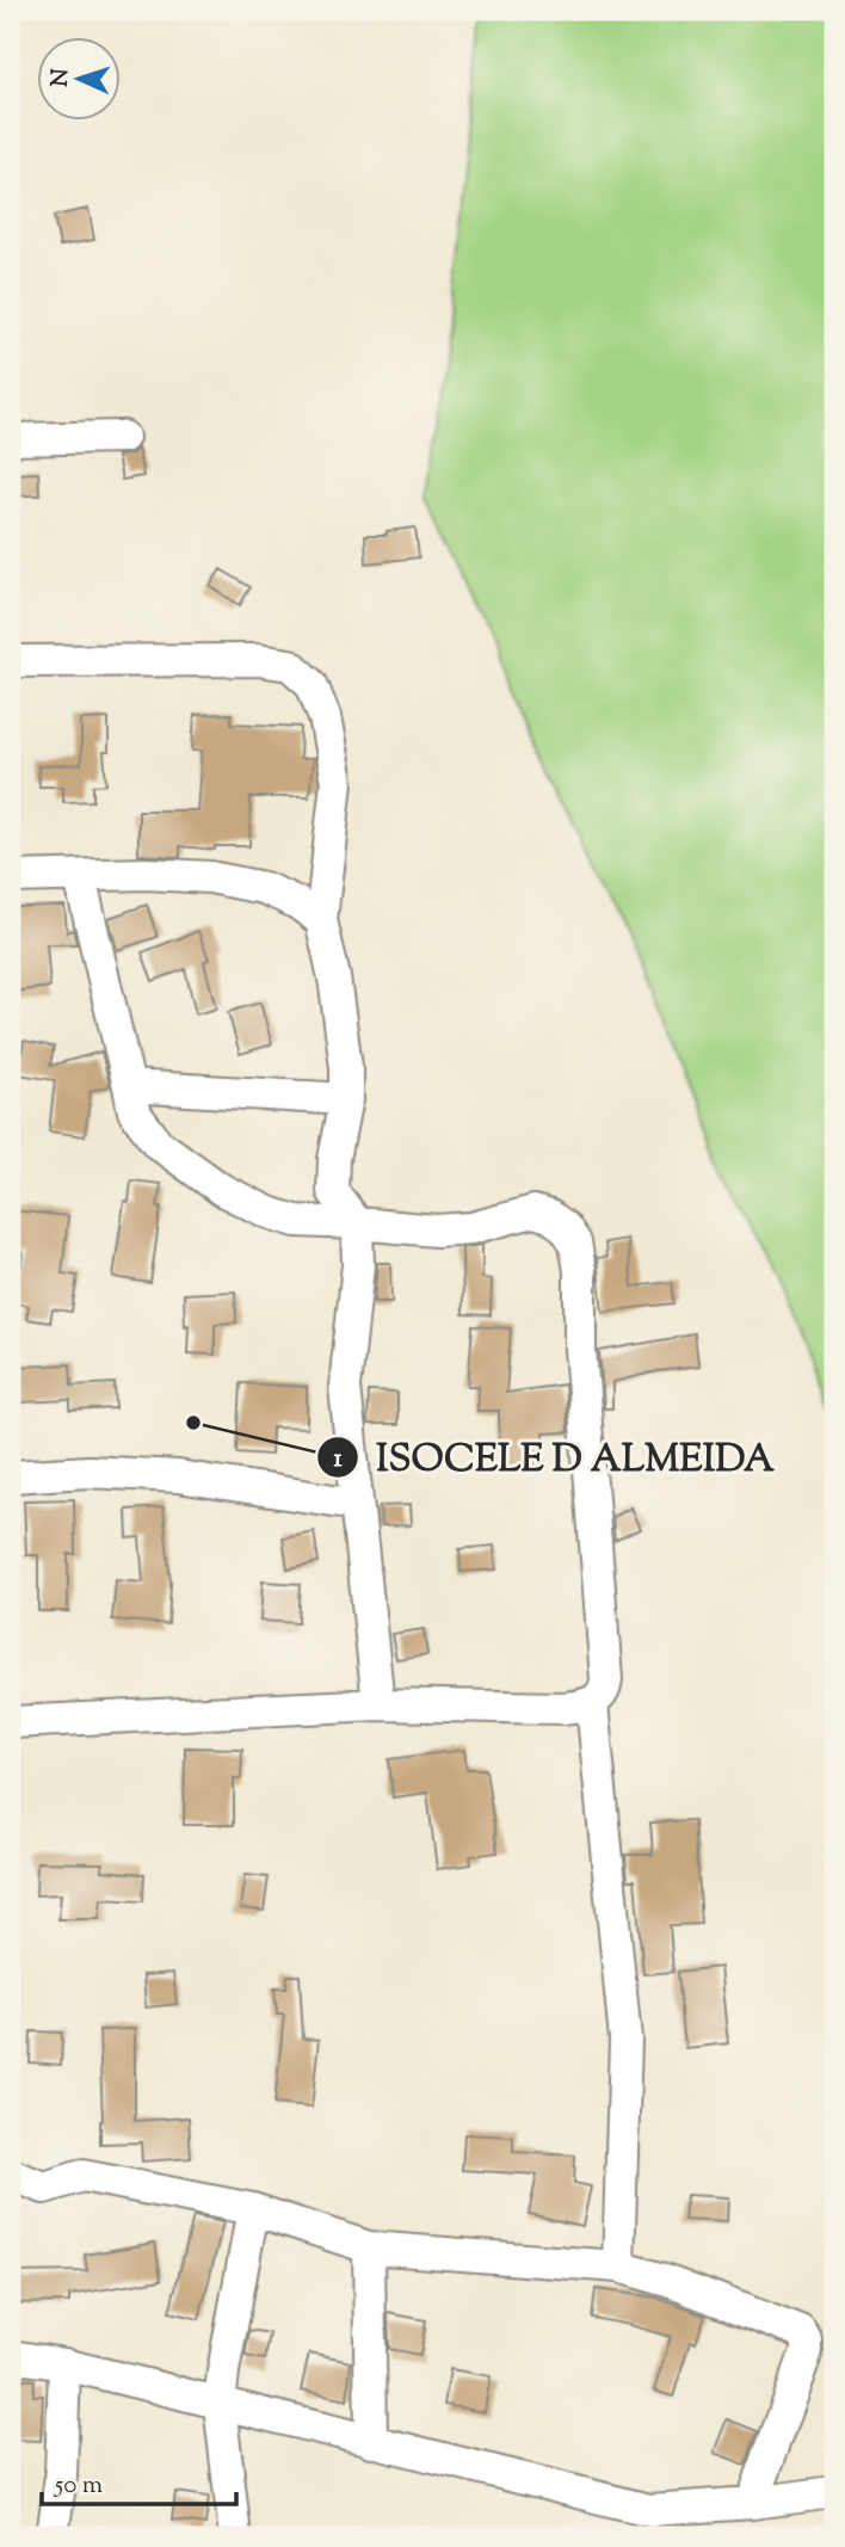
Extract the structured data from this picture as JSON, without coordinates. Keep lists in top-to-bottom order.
{
  "places": ["ISOCELE D ALMEIDA"],
  "scale_bar": "50 m",
  "north": "left"
}
